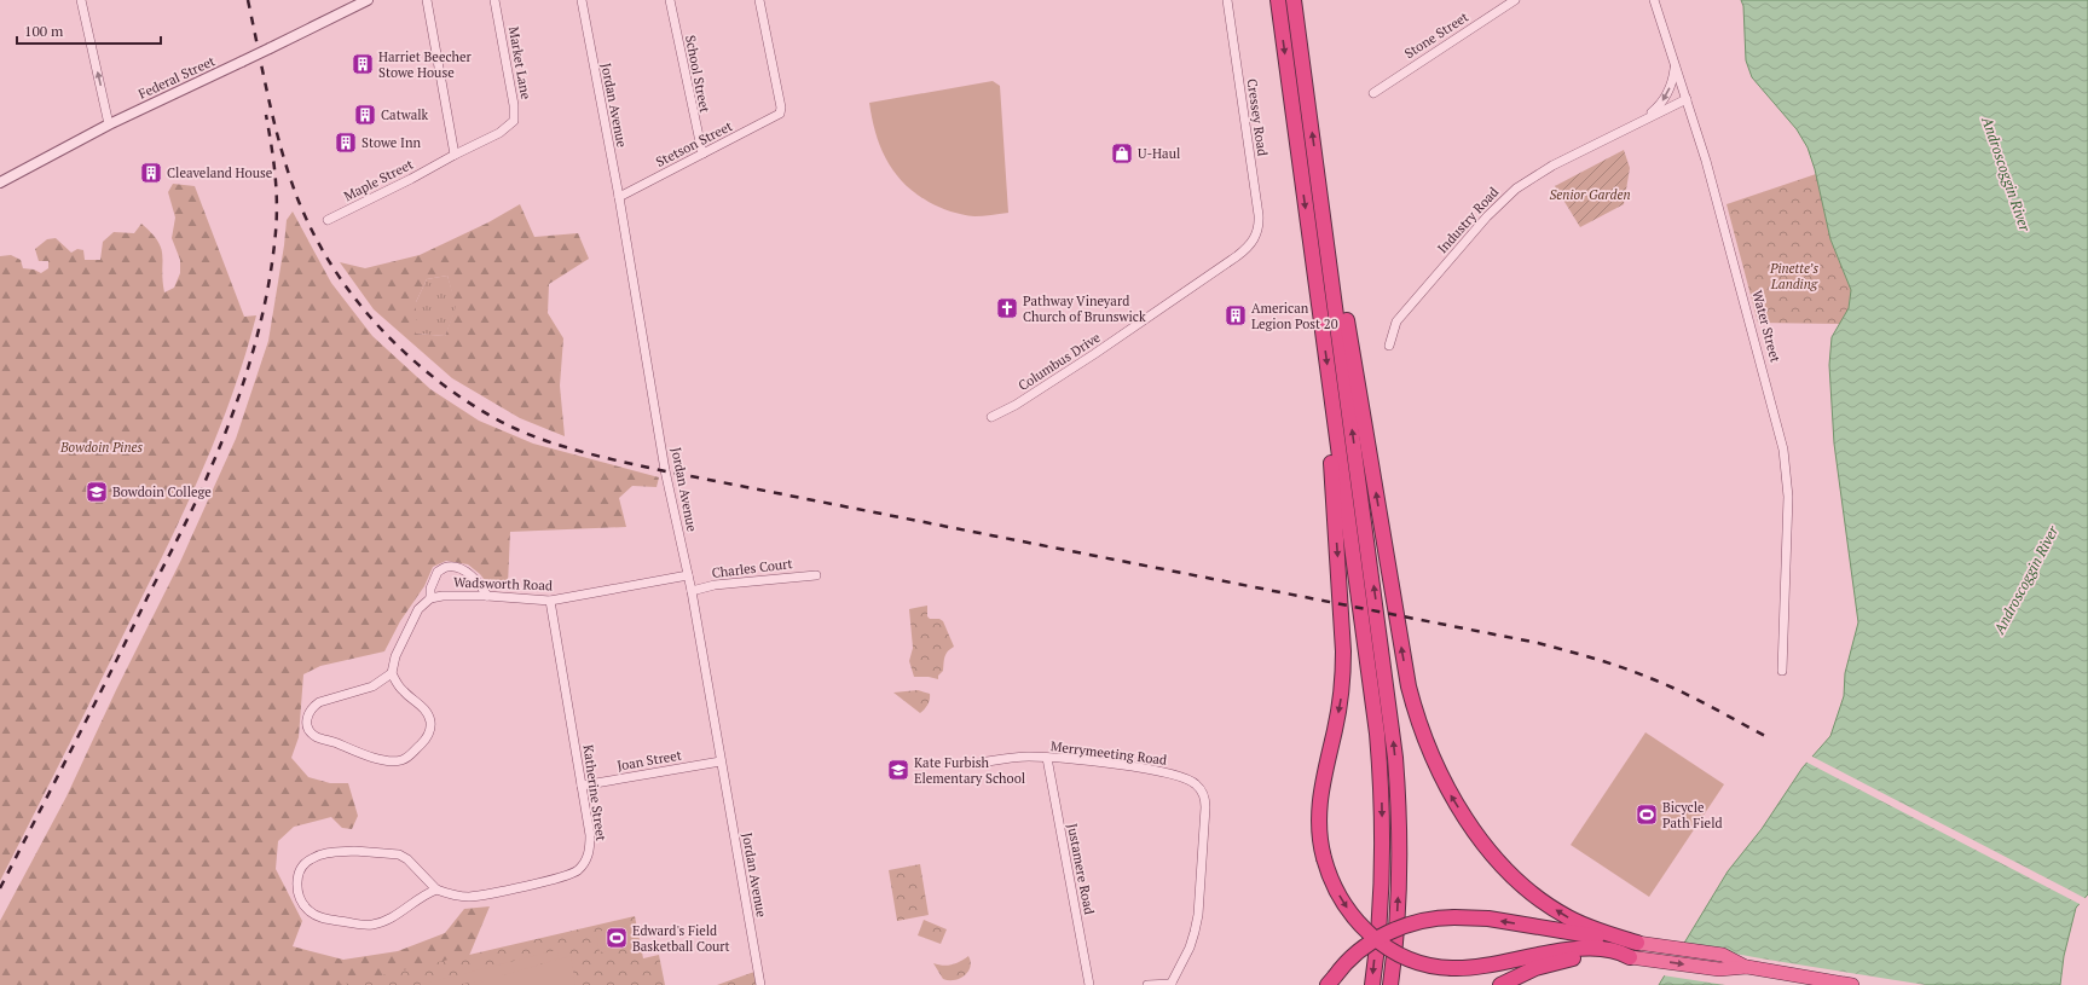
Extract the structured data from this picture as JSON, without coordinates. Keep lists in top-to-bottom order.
{
  "streets": {
    "street": [
      "Stone Street",
      "Market Lane",
      "School Street",
      "Federal Street",
      "Jordan Avenue",
      "Cressey Road",
      "Stetson Street",
      "Maple Street",
      "Industry Road",
      "Water Street",
      "Columbus Drive",
      "Charles Court",
      "Wadsworth Road",
      "Merrymeeting Road",
      "Joan Street",
      "Katherine Street",
      "Justamere Road"
    ]
  },
  "crossings": [
    ["Market Lane", "Maple Street"],
    ["School Street", "Stetson Street"],
    ["Jordan Avenue", "Stetson Street"],
    ["Jordan Avenue", "Charles Court"],
    ["Jordan Avenue", "Wadsworth Road"],
    ["Jordan Avenue", "Joan Street"],
    ["Cressey Road", "Columbus Drive"],
    ["Industry Road", "Water Street"],
    ["Wadsworth Road", "Katherine Street"],
    ["Merrymeeting Road", "Justamere Road"],
    ["Joan Street", "Katherine Street"]
  ],
  "water": ["Androscoggin River"],
  "parks": ["Senior Garden", "Pinette’s Landing", "Bowdoin Pines"],
  "places": {
    "building": [
      "Harriet Beecher Stowe House",
      "Catwalk",
      "Stowe Inn",
      "Cleaveland House",
      "American Legion Post 20"
    ],
    "shop": ["U-Haul"],
    "church": ["Pathway Vineyard Church of Brunswick"],
    "school or university": ["Bowdoin College", "Kate Furbish Elementary School"],
    "sports": ["Bicycle Path Field", "Edward's Field Basketball Court"]
  },
  "scale_bar": "100 m"
}
